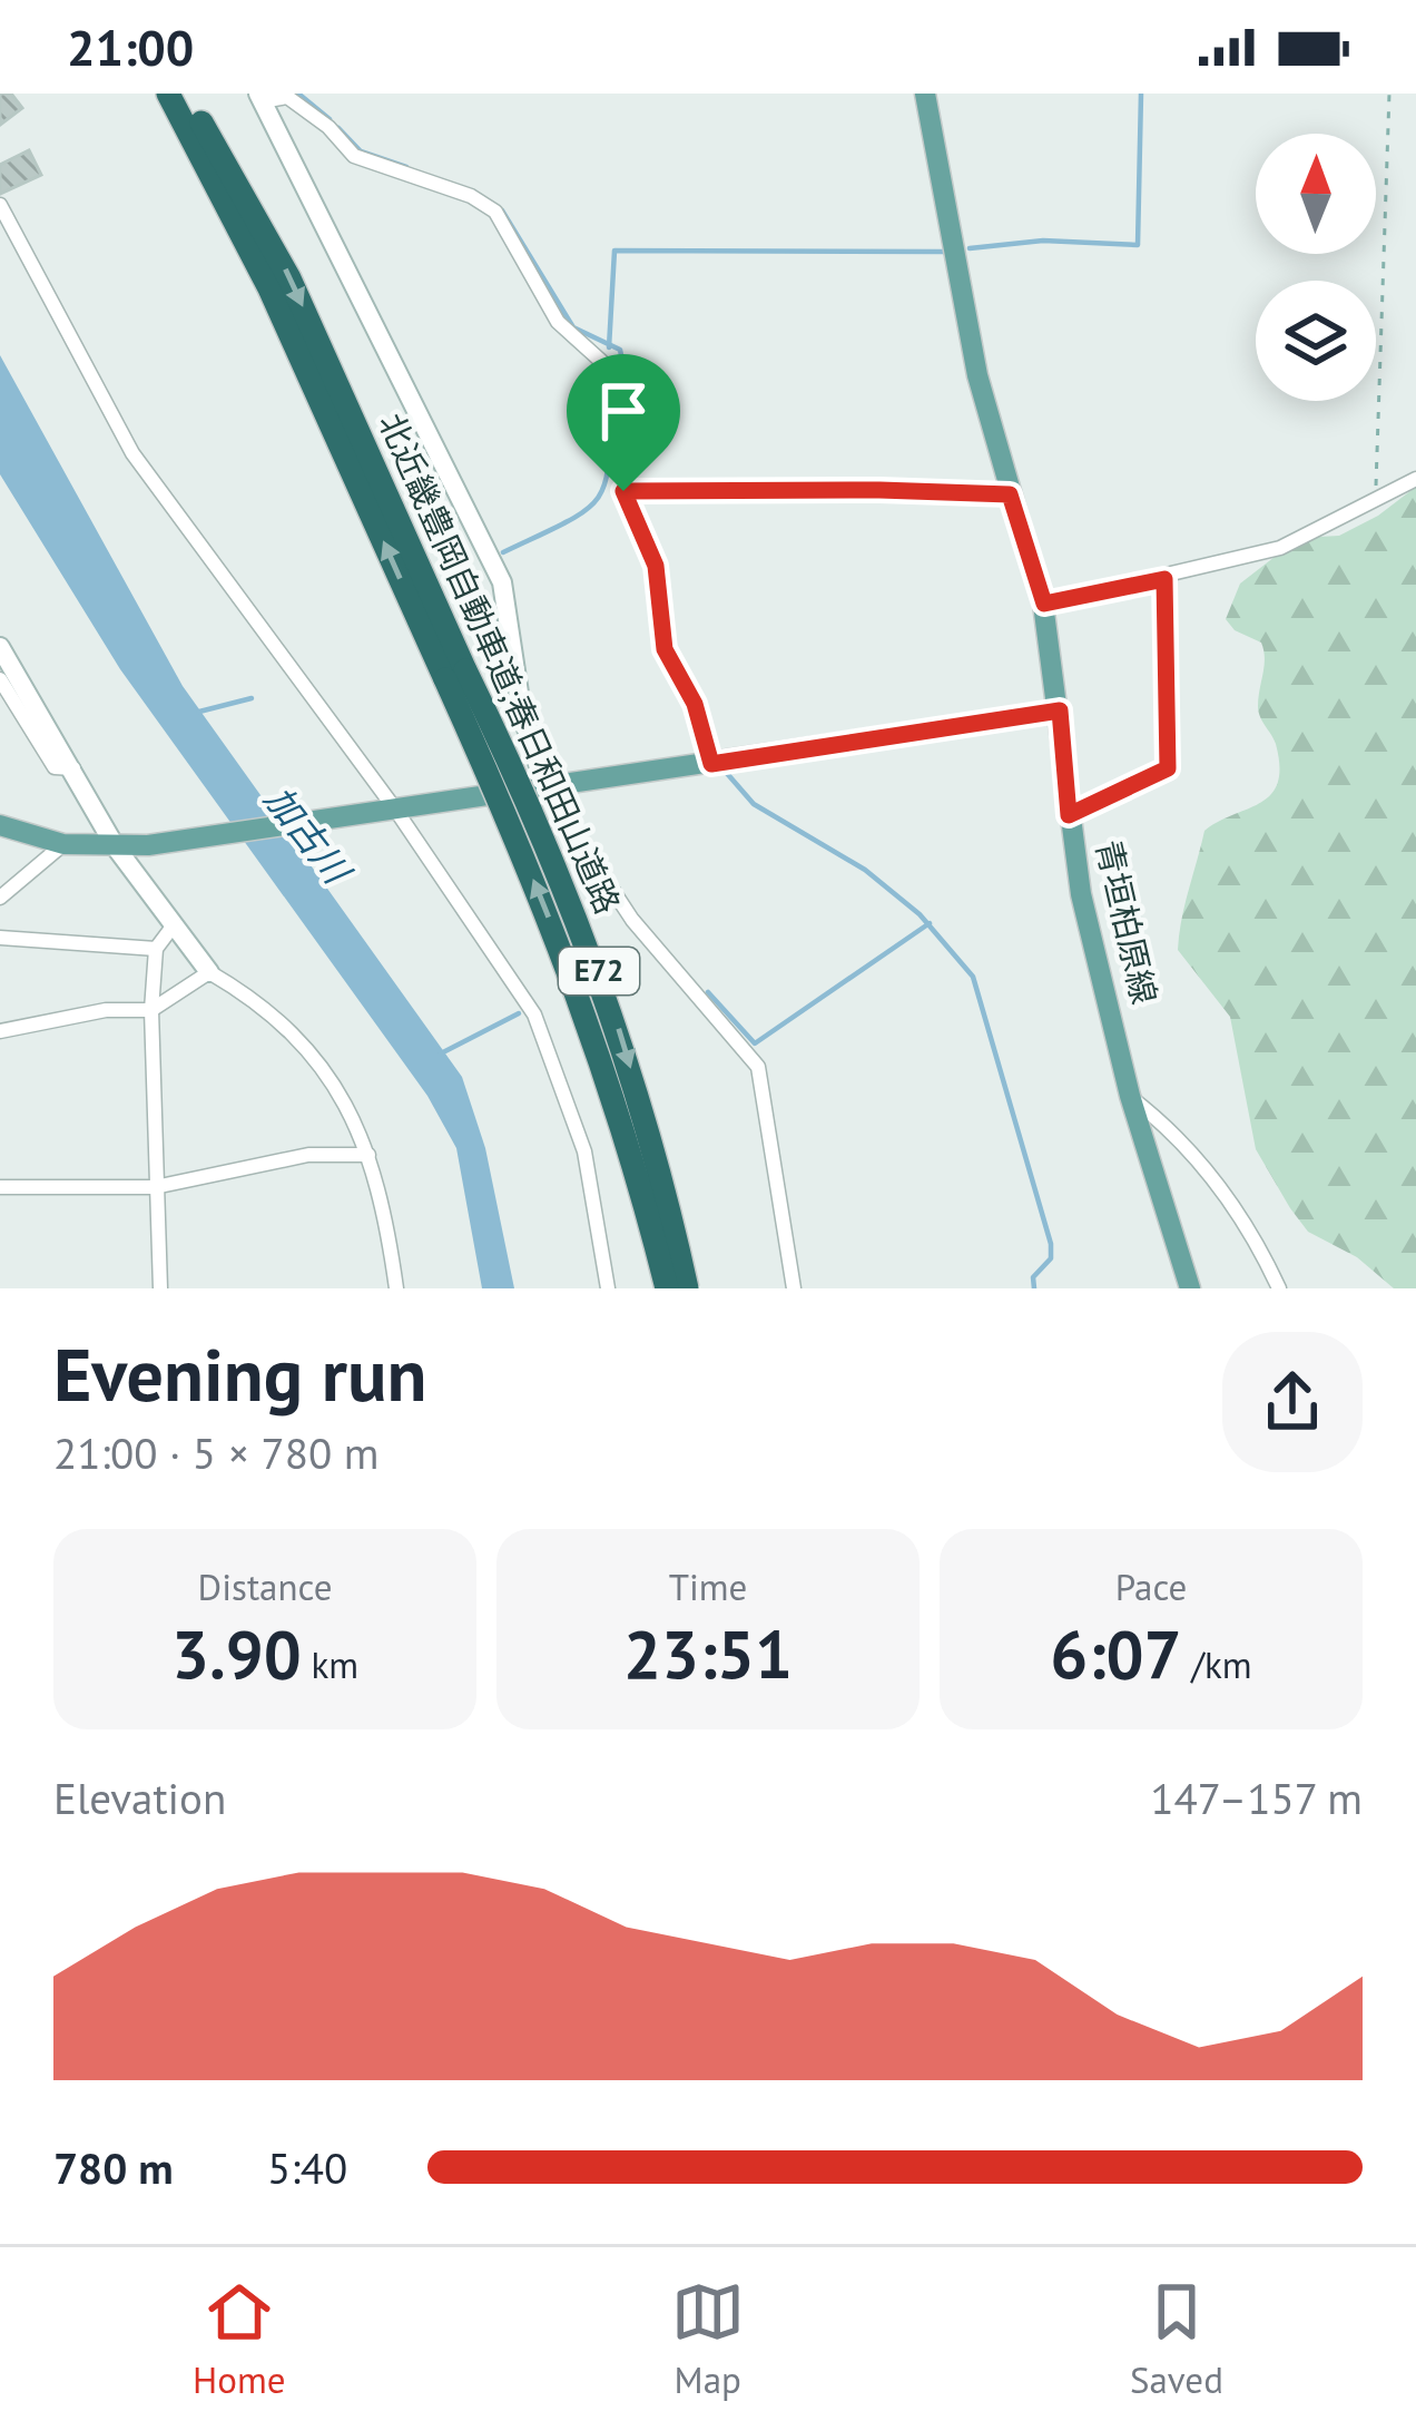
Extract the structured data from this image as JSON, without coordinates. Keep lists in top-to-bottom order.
{
  "streets": {
    "highway": ["北近畿豊岡自動車道;春日和田山道路", "E72"],
    "main road": ["青垣柏原線"]
  },
  "water": ["加古川"],
  "north": "top",
  "page": {
    "status": "21:00",
    "heading": ["Evening run", "21:00 · 5 × 780 m"],
    "stats": [
      ["Distance", "3.90 km"],
      ["Time", "23:51"],
      ["Pace", "6:07 /km"]
    ],
    "chart": ["Elevation", "147–157 m"],
    "list": [
      {
        "name": "780 m",
        "note": "5:40"
      }
    ],
    "tabs": ["Home", "Map", "Saved"]
  }
}
